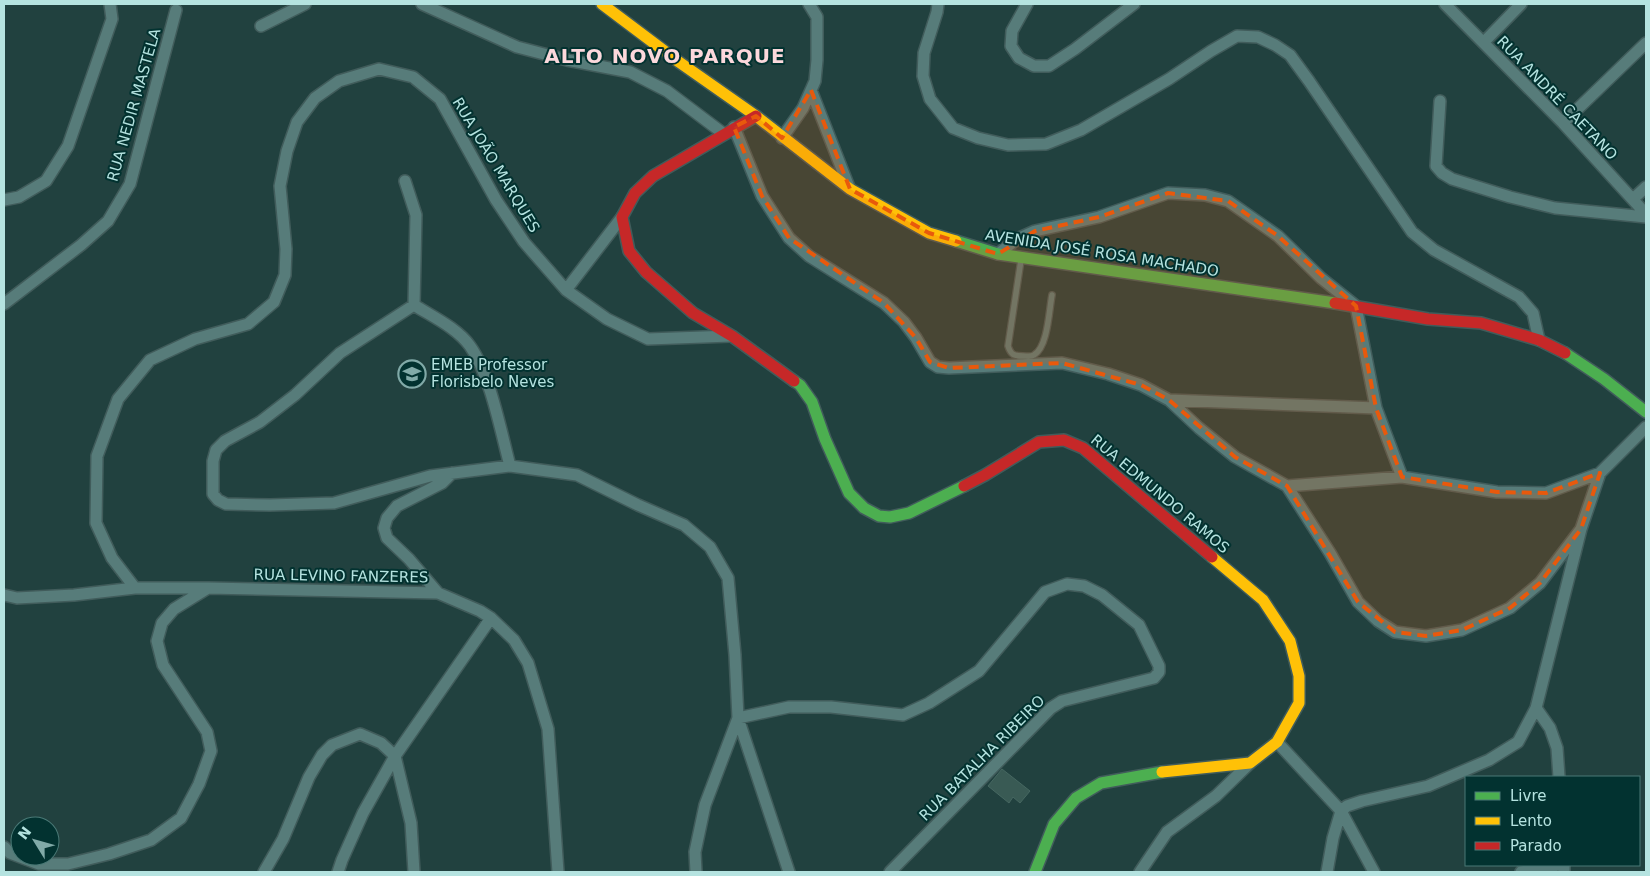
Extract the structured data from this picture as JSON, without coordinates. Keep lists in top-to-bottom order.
{
  "streets": {
    "street": [
      "RUA ANDRÉ CAETANO",
      "RUA NEDIR MASTELA",
      "RUA JOÃO MARQUES",
      "AVENIDA JOSÉ ROSA MACHADO",
      "RUA EDMUNDO RAMOS",
      "RUA LEVINO FANZERES",
      "RUA BATALHA RIBEIRO"
    ]
  },
  "crossings": [
    ["RUA JOÃO MARQUES", "RUA EDMUNDO RAMOS"],
    ["RUA JOÃO MARQUES", "RUA LEVINO FANZERES"]
  ],
  "districts": ["ALTO NOVO PARQUE"],
  "places": {
    "school or university": ["EMEB Professor Florisbelo Neves"]
  },
  "legend": ["Livre", "Lento", "Parado"],
  "north": "top left"
}
